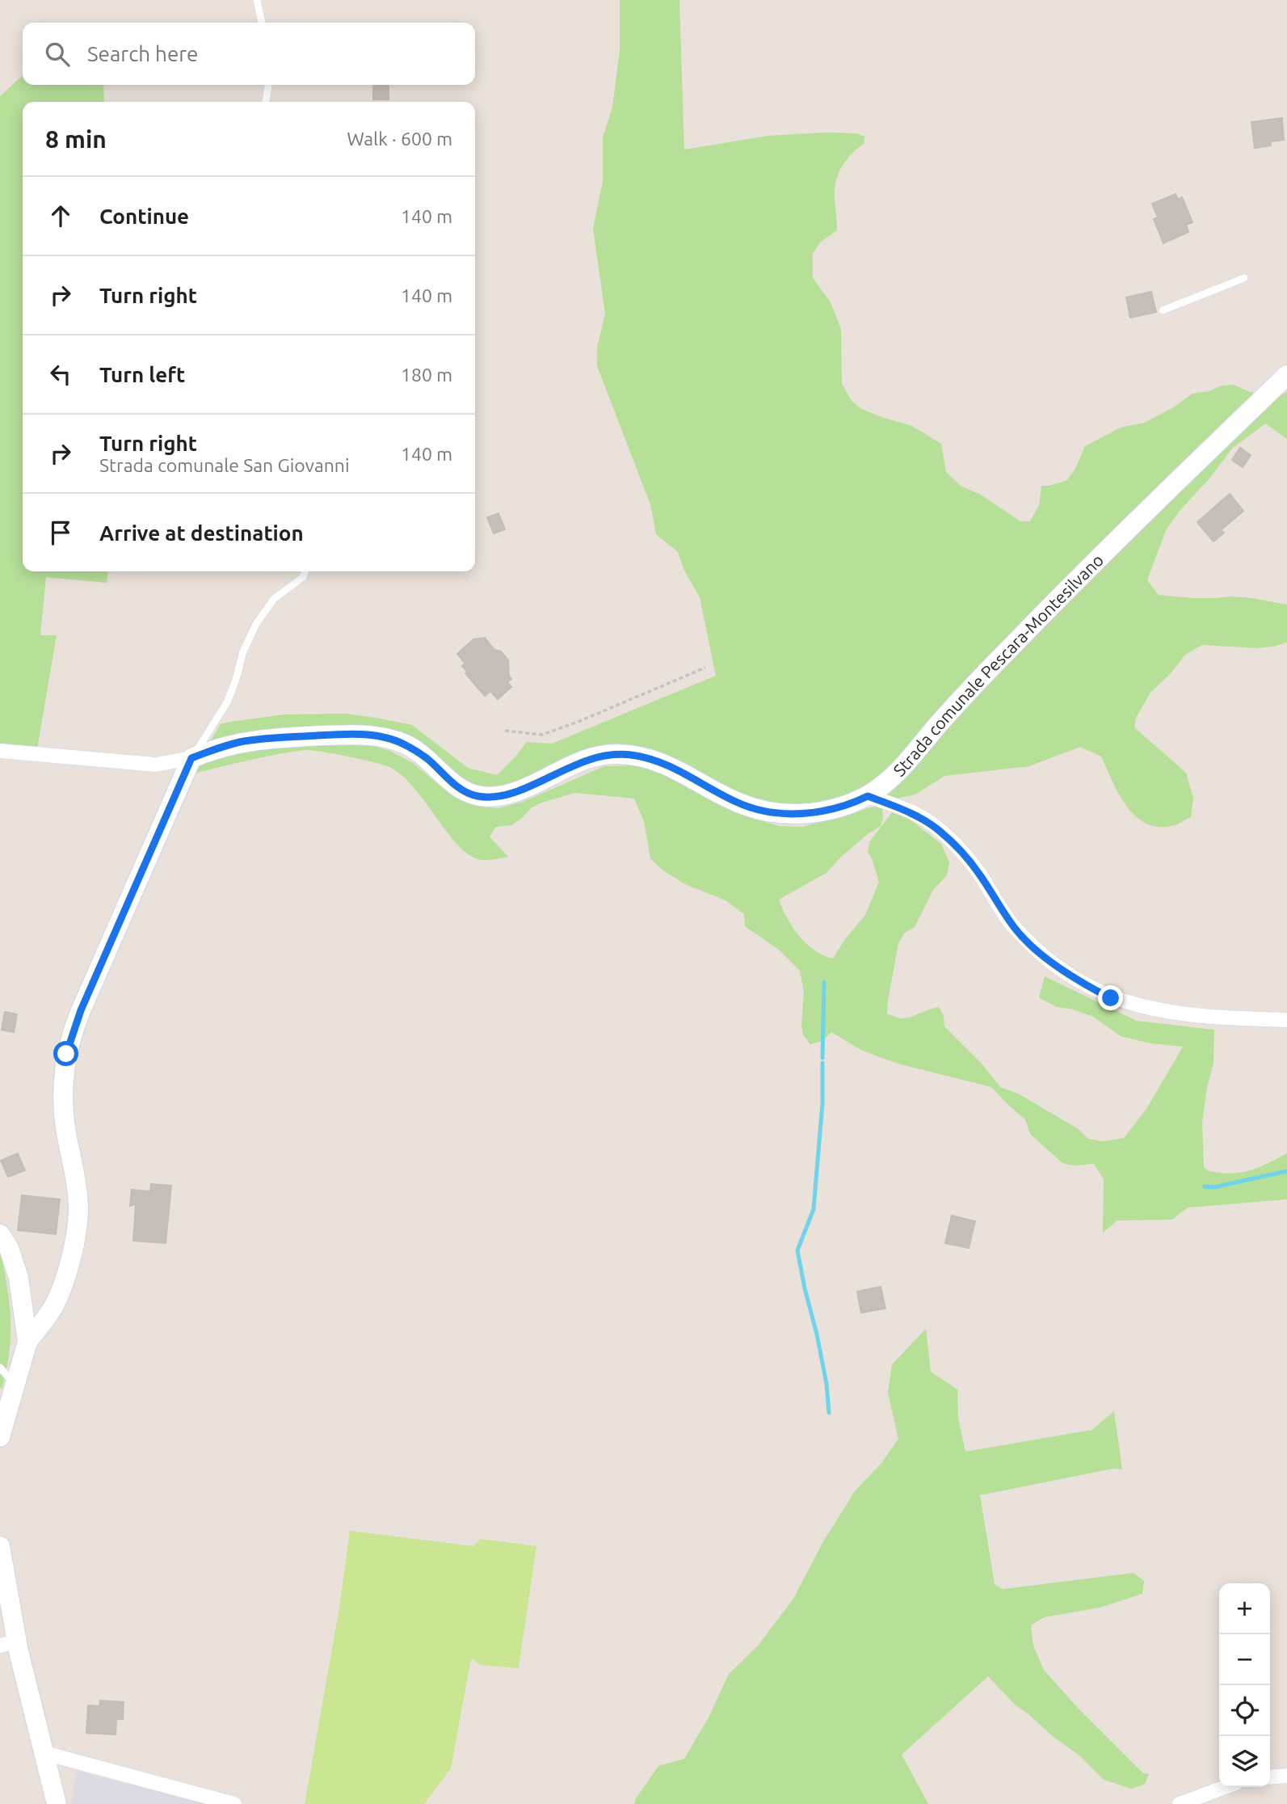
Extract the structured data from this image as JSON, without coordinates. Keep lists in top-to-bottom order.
{
  "streets": {
    "street": ["Strada comunale Pescara-Montesilvano"]
  },
  "page": {
    "search": "Search here",
    "heading": ["8 min", "Walk · 600 m"],
    "list": [
      ["Continue", "140 m"],
      ["Turn right", "140 m"],
      ["Turn left", "180 m"],
      ["Turn right", "Strada comunale San Giovanni", "140 m"],
      "Arrive at destination"
    ],
    "map_buttons": ["+", "−"]
  }
}
